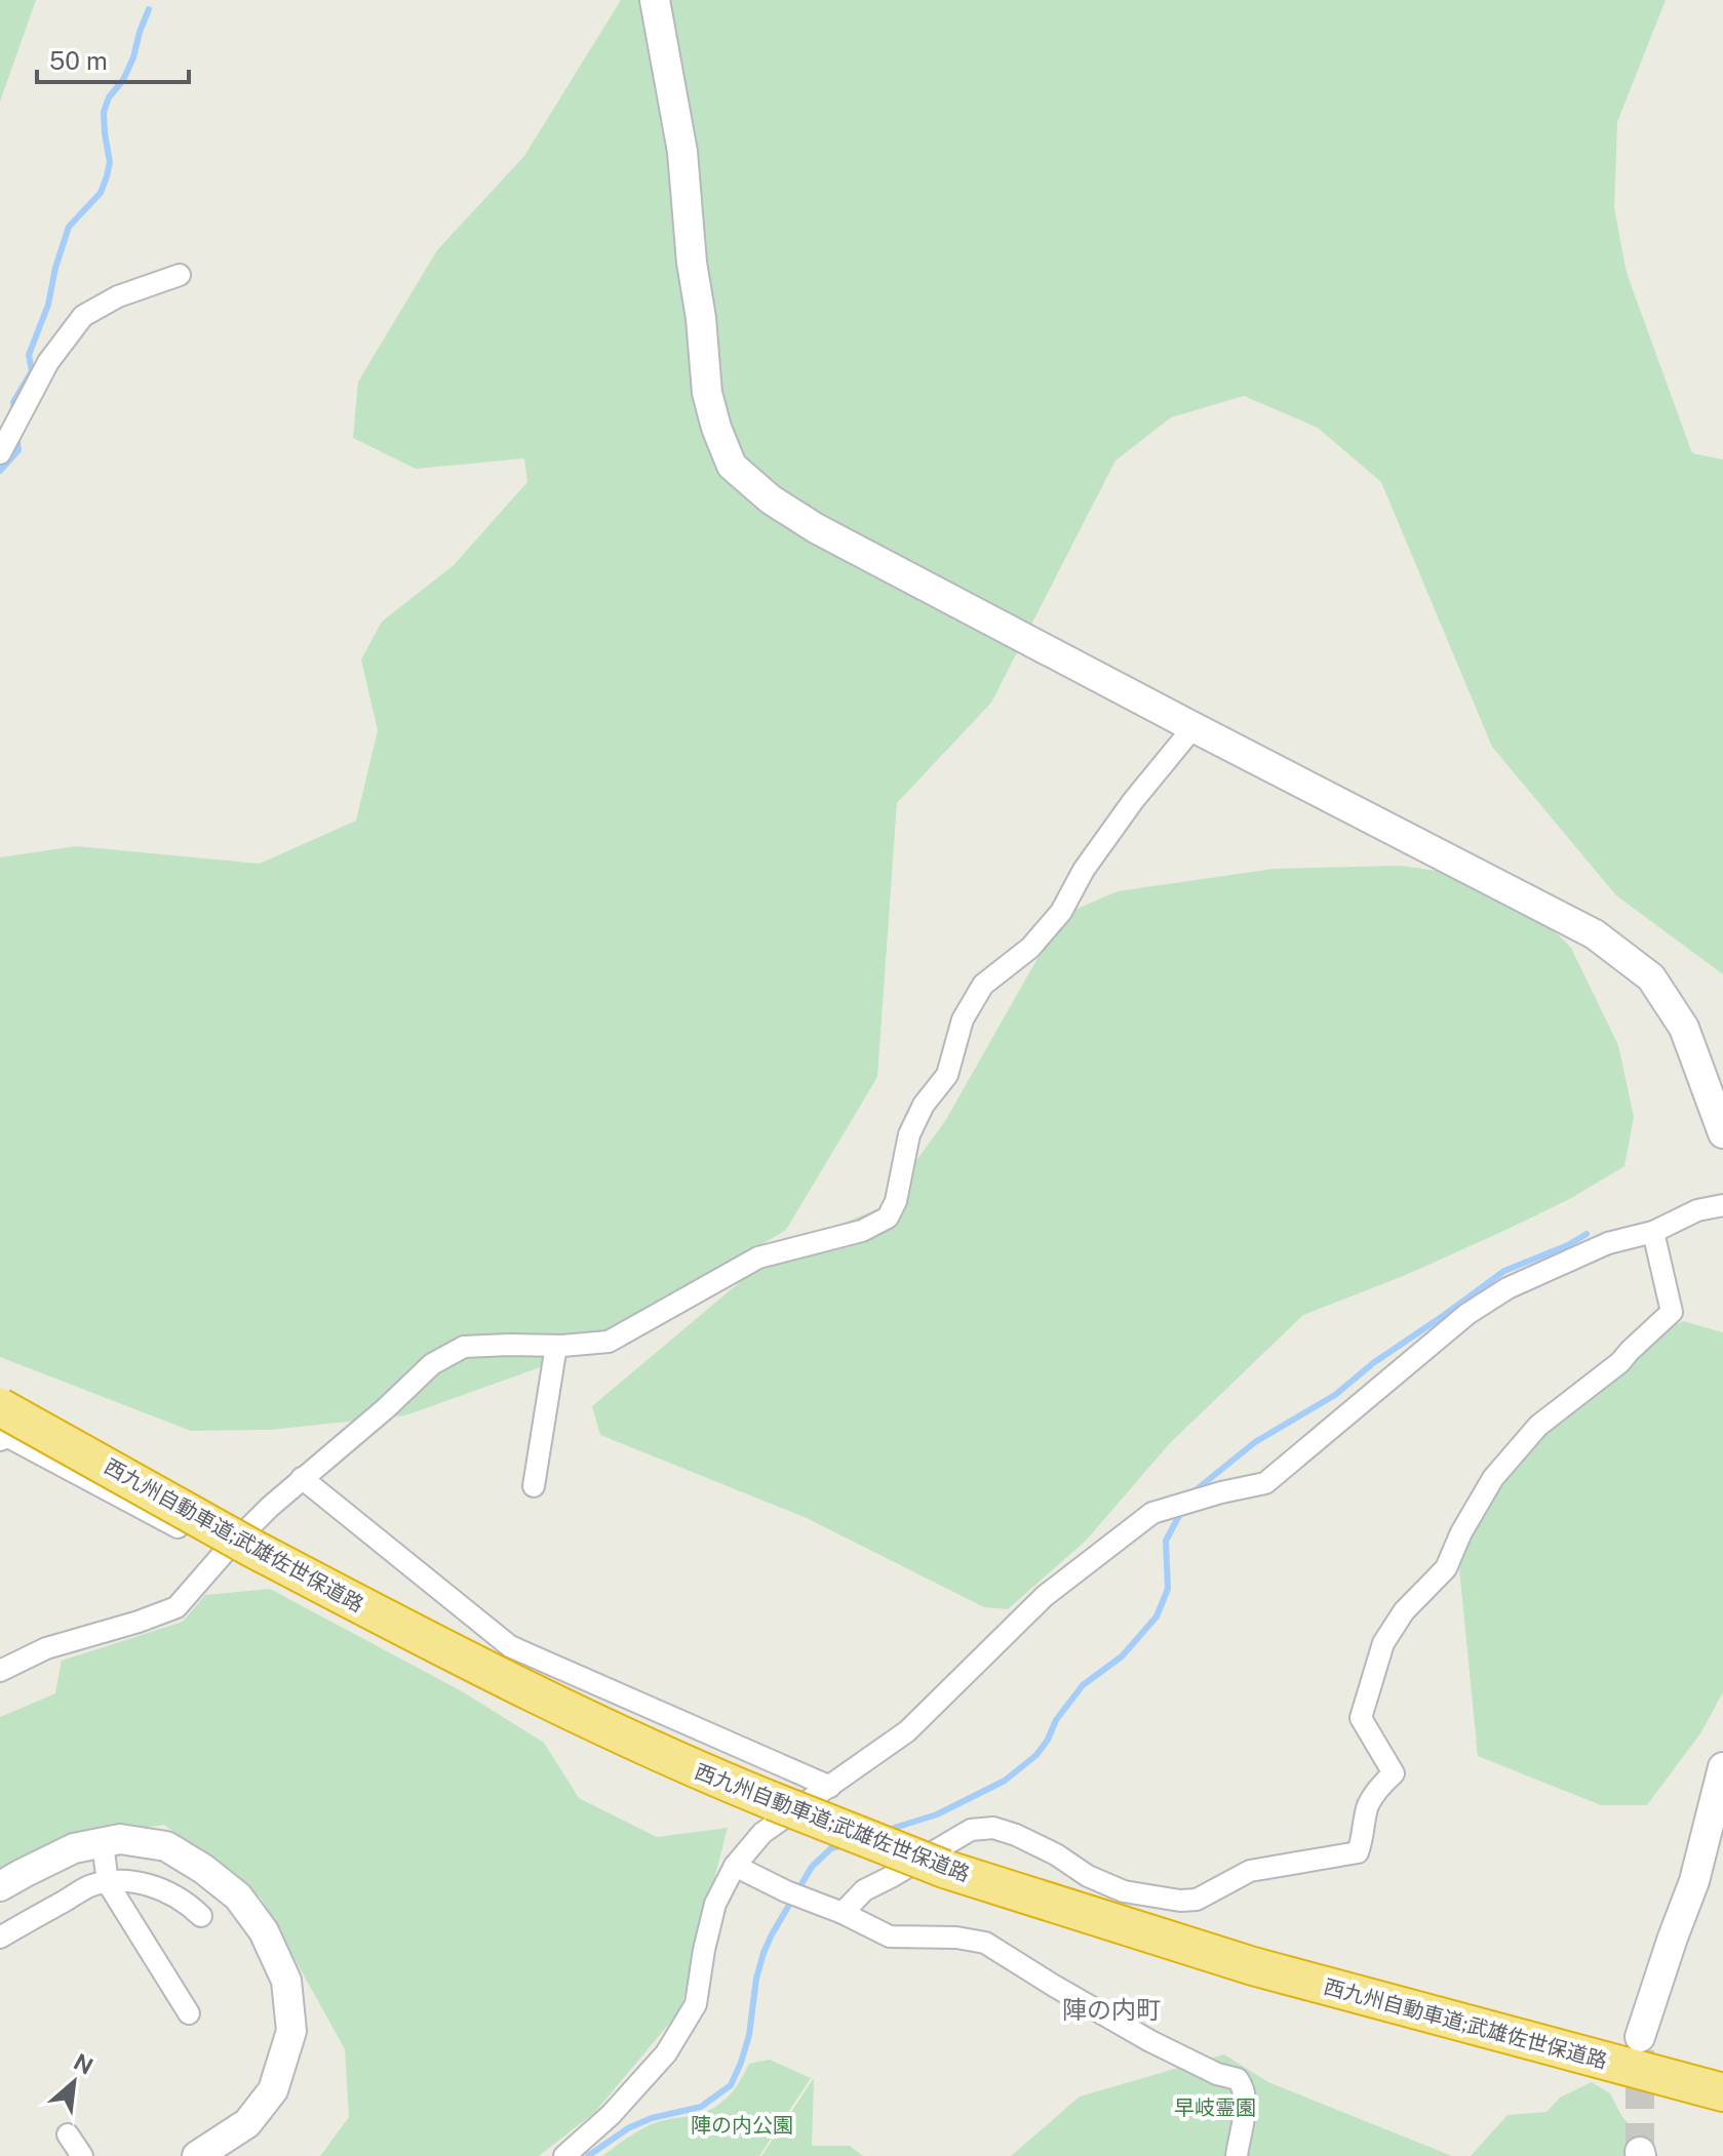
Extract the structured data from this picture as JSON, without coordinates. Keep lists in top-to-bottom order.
{
  "streets": {
    "highway": ["西九州自動車道;武雄佐世保道路"]
  },
  "districts": ["陣の内町"],
  "parks": ["早岐霊園", "陣の内公園"],
  "scale_bar": "50 m",
  "north": "top right"
}
